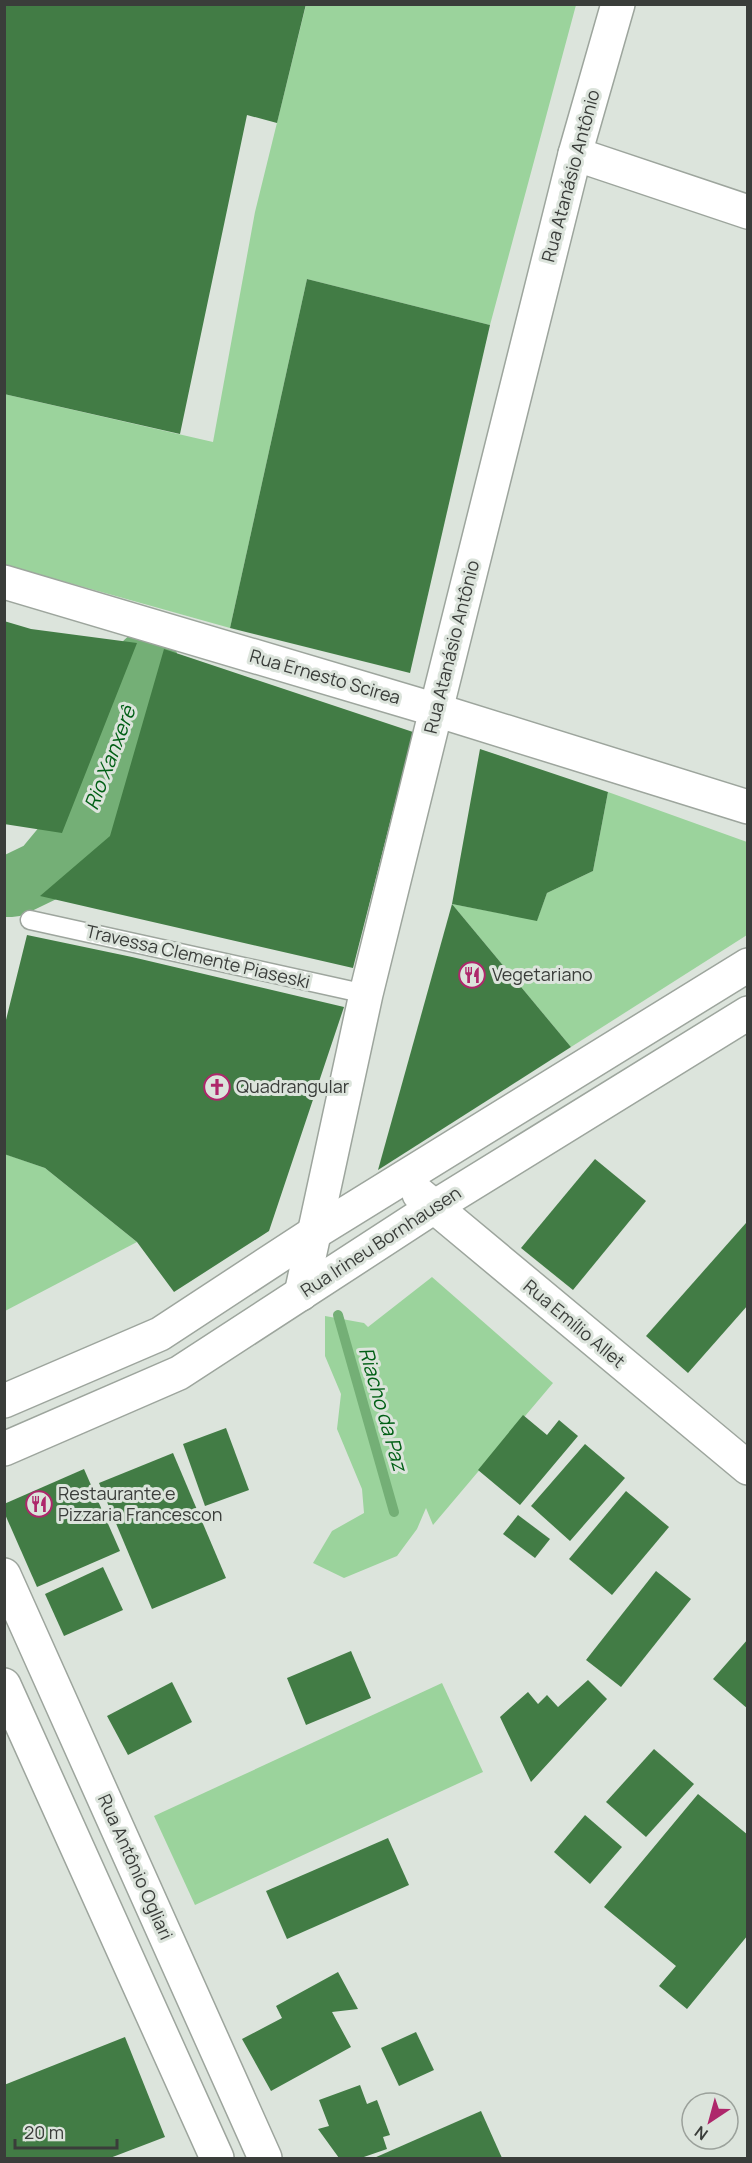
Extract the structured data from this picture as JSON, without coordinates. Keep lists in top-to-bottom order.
{
  "streets": {
    "street": [
      "Rua Atanásio Antônio",
      "Rua Ernesto Scirea",
      "Rua Irineu Bornhausen",
      "Rua Emílio Allet",
      "Rua Antônio Ogliari"
    ],
    "lane": ["Travessa Clemente Piaseski"]
  },
  "crossings": [
    ["Rua Atanásio Antônio", "Rua Ernesto Scirea"],
    ["Rua Atanásio Antônio", "Travessa Clemente Piaseski"],
    ["Rua Atanásio Antônio", "Rua Irineu Bornhausen"],
    ["Rua Irineu Bornhausen", "Rua Emílio Allet"]
  ],
  "water": ["Rio Xanxerê", "Riacho da Paz"],
  "places": {
    "restaurant": ["Vegetariano", "Restaurante e Pizzaria Francescon"],
    "church": ["Quadrangular"]
  },
  "scale_bar": "20 m",
  "north": "bottom left"
}
